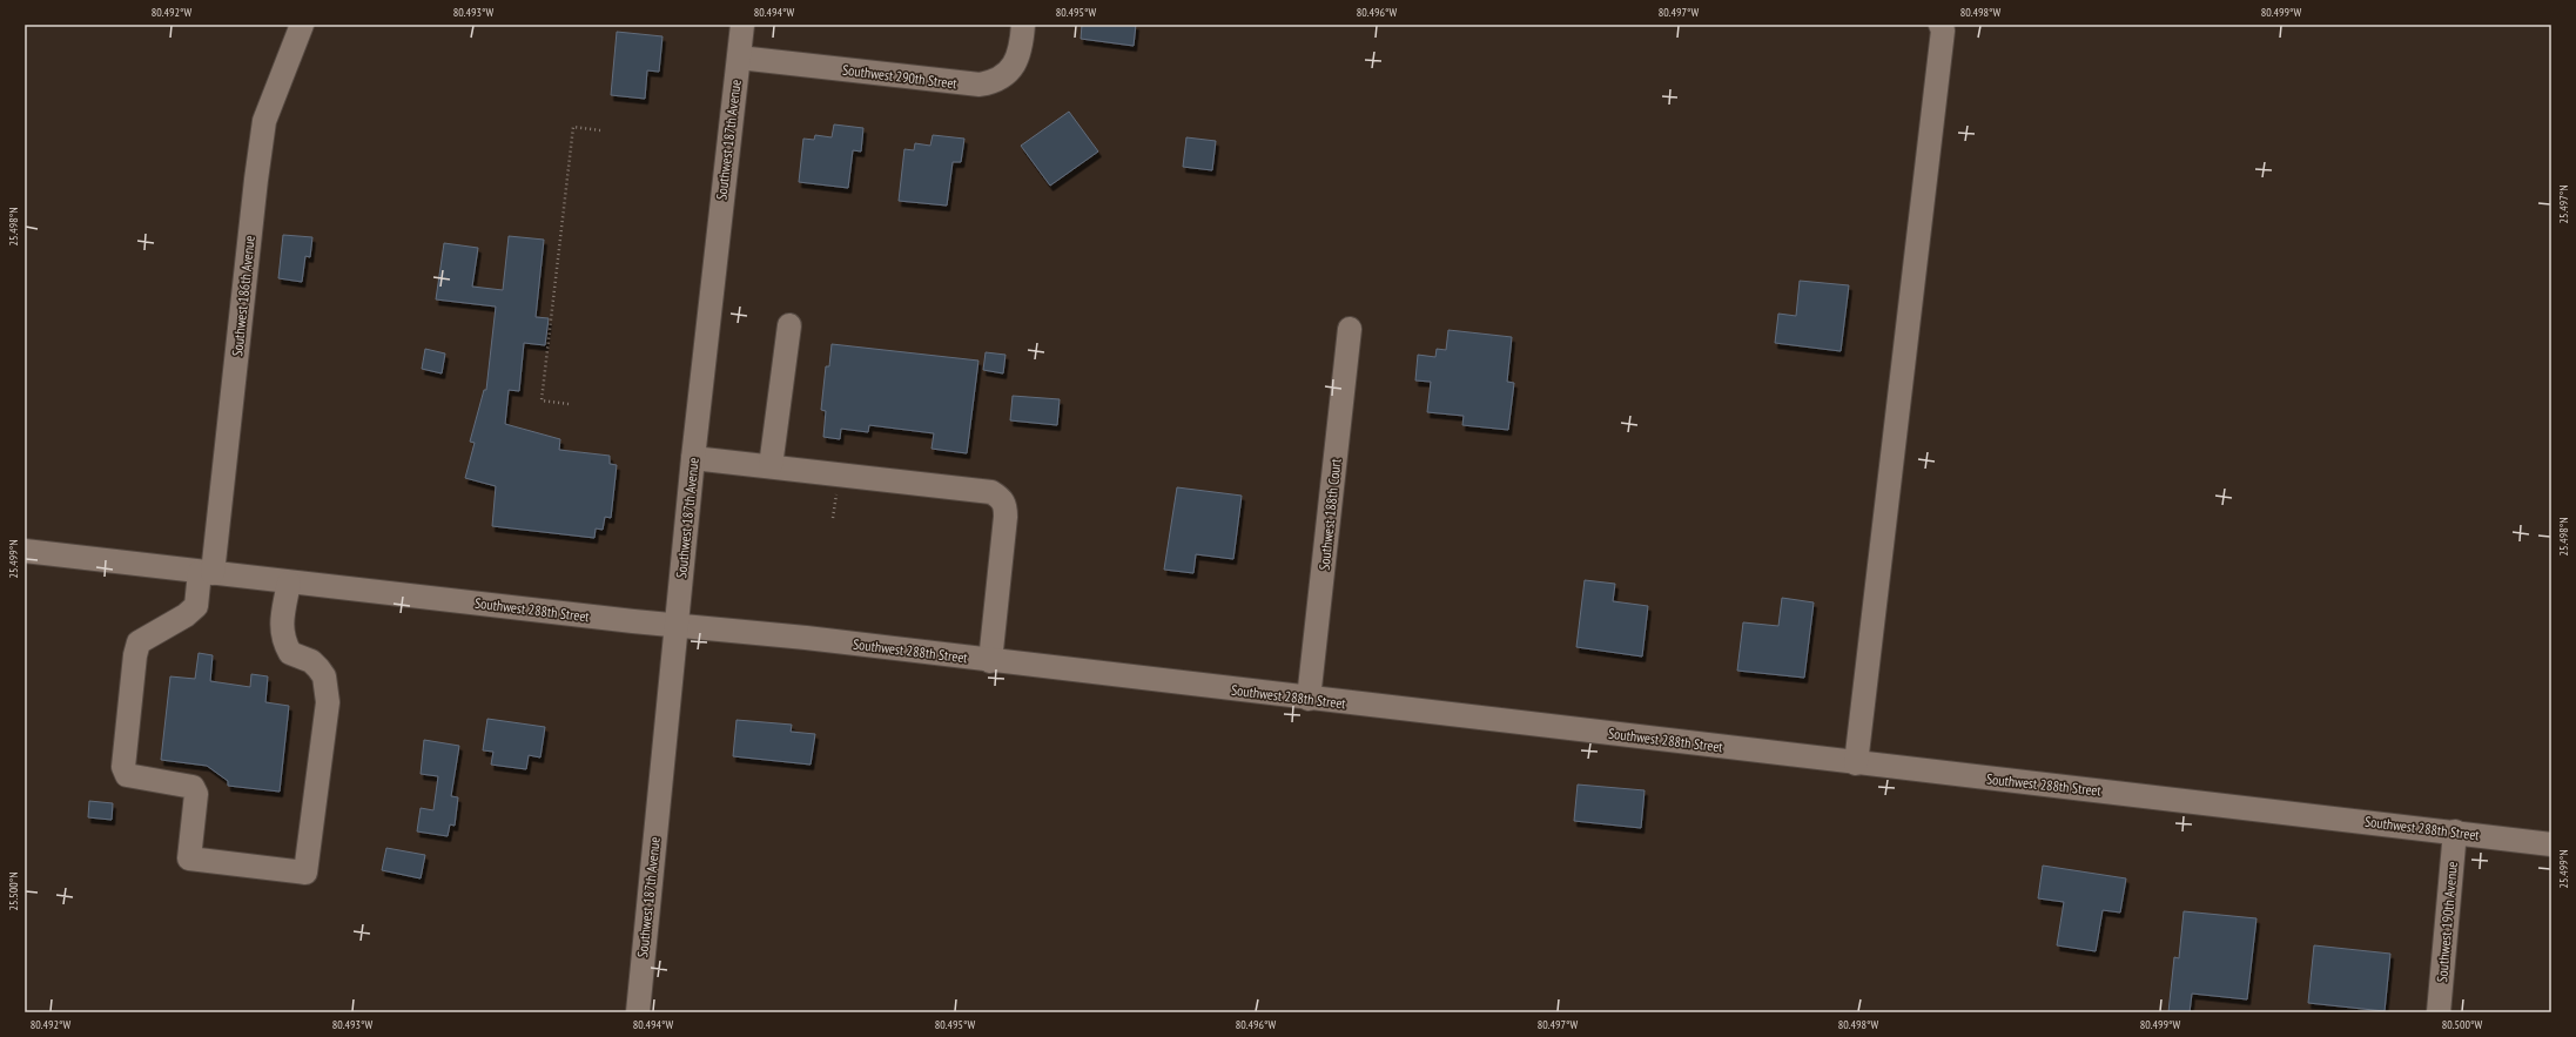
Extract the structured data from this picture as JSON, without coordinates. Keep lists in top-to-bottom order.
{
  "streets": {
    "street": [
      "Southwest 290th Street",
      "Southwest 187th Avenue",
      "Southwest 186th Avenue",
      "Southwest 188th Court",
      "Southwest 288th Street",
      "Southwest 190th Avenue"
    ]
  },
  "crossings": [
    ["Southwest 290th Street", "Southwest 187th Avenue"],
    ["Southwest 187th Avenue", "Southwest 288th Street"],
    ["Southwest 186th Avenue", "Southwest 288th Street"],
    ["Southwest 188th Court", "Southwest 288th Street"],
    ["Southwest 288th Street", "Southwest 190th Avenue"]
  ],
  "coordinates": [
    "80.492°W",
    "80.493°W",
    "80.494°W",
    "80.495°W",
    "80.496°W",
    "80.497°W",
    "80.498°W",
    "80.499°W",
    "25.497°N",
    "25.498°N",
    "25.499°N",
    "25.500°N",
    "80.500°W"
  ]
}
